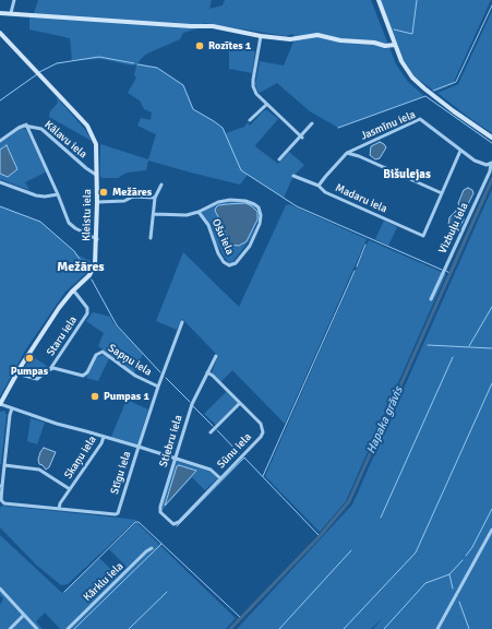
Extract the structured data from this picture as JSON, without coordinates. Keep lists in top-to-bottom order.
{
  "streets": {
    "street": [
      "Jasmīnu iela",
      "Kālavu iela",
      "Madaru iela",
      "Kleistu iela",
      "Vizbuļu iela",
      "Ošu iela",
      "Staru iela",
      "Sapņu iela",
      "Stiebru iela",
      "Sūnu iela",
      "Skaņu iela",
      "Stīgu iela",
      "Kārklu iela"
    ]
  },
  "crossings": [
    ["Jasmīnu iela", "Madaru iela"],
    ["Jasmīnu iela", "Vizbuļu iela"],
    ["Kālavu iela", "Kleistu iela"],
    ["Kleistu iela", "Staru iela"],
    ["Kleistu iela", "Stīgu iela"],
    ["Staru iela", "Sapņu iela"],
    ["Stiebru iela", "Sūnu iela"],
    ["Skaņu iela", "Stīgu iela"]
  ],
  "districts": ["Bišulejas", "Mežāres"],
  "water": ["Hapaka grāvis"],
  "places": [
    "Rozītes 1",
    "Mežāres",
    "Pumpas",
    "Pumpas 1"
  ]
}
